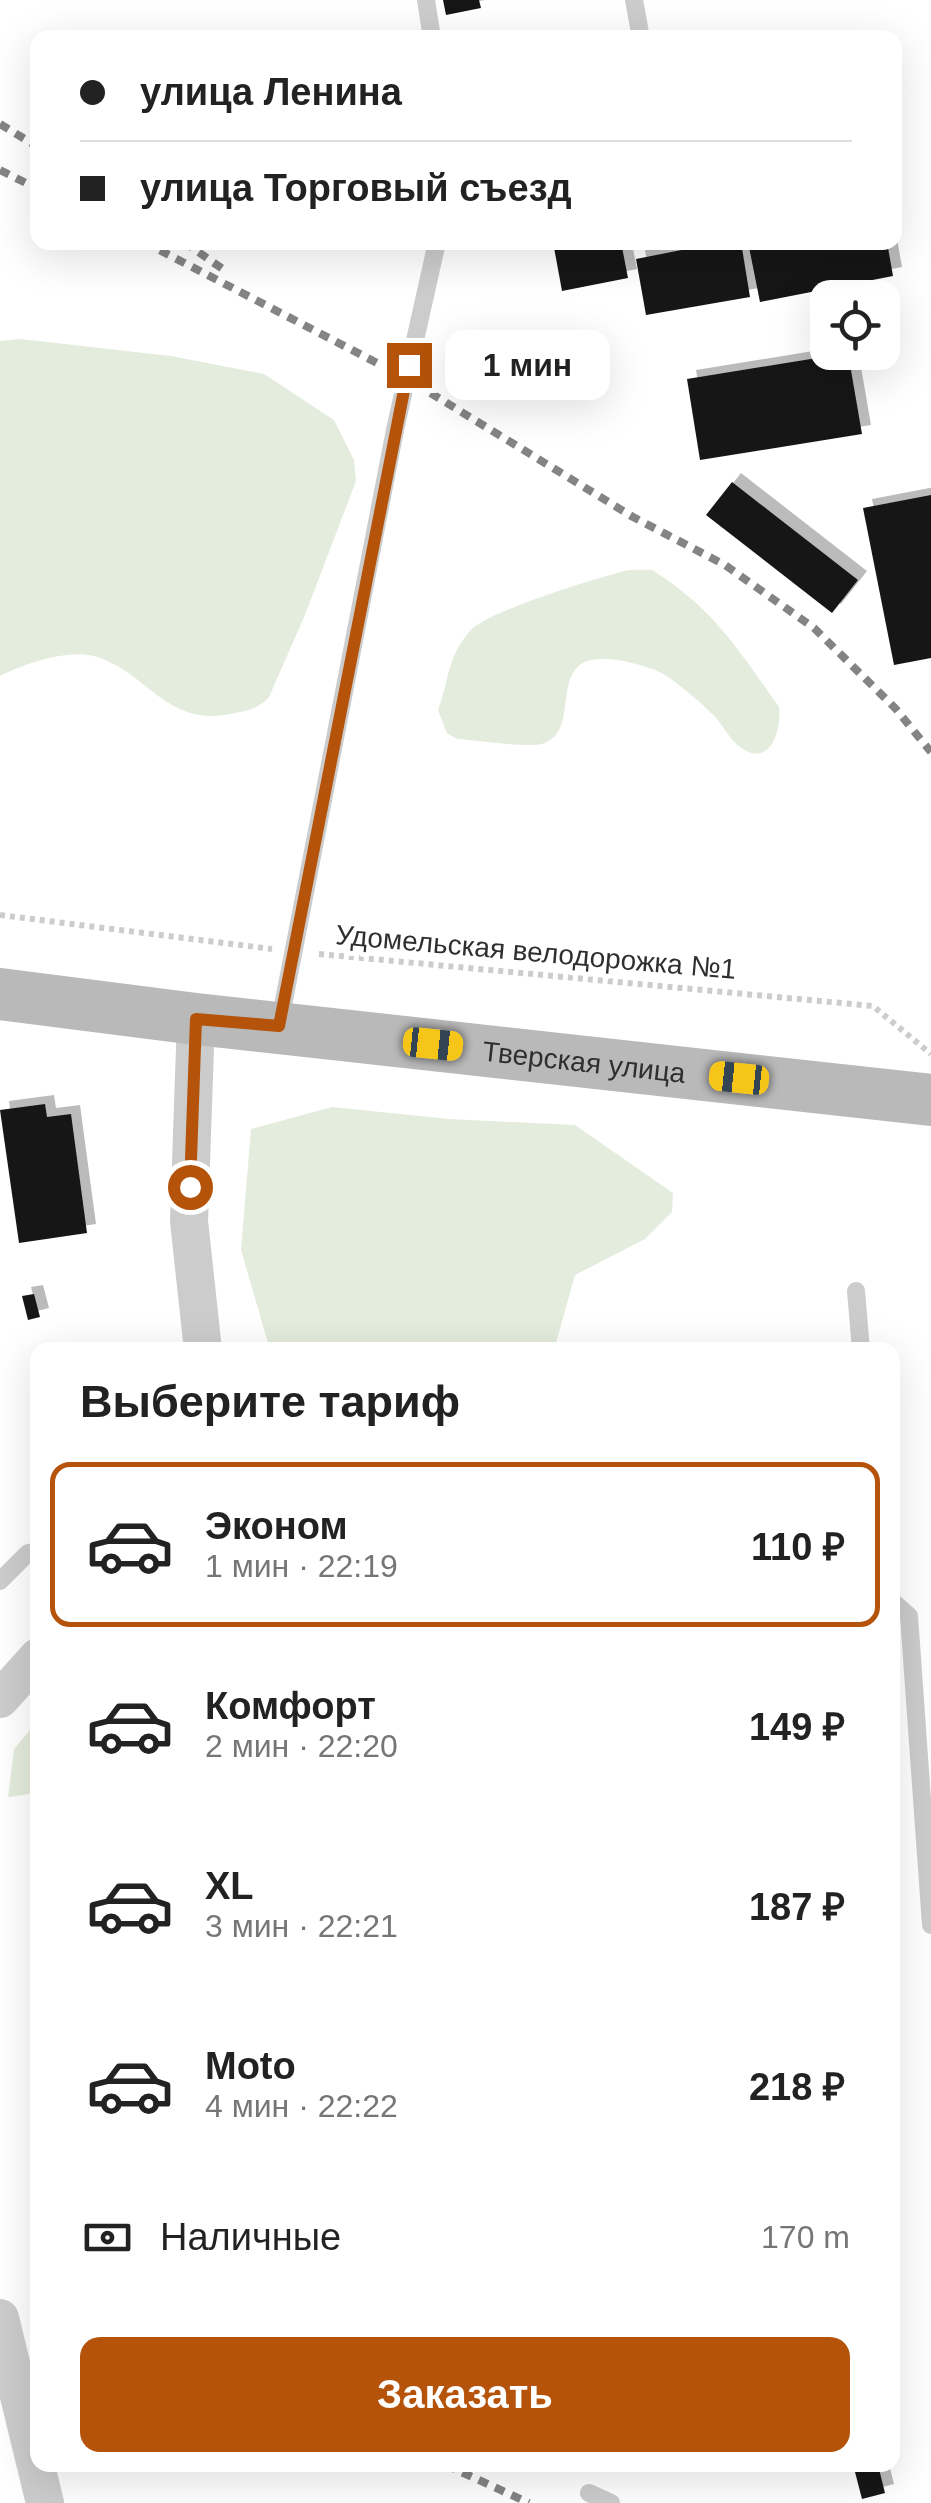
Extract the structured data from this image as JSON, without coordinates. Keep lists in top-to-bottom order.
{
  "streets": {
    "main road": ["Тверская улица"],
    "path": ["Удомельская велодорожка №1"]
  },
  "page": {
    "banner": ["улица Ленина", "улица Торговый съезд"],
    "bubble": "1 мин",
    "heading": "Выберите тариф",
    "list": [
      {
        "name": "Эконом",
        "note": "1 мин · 22:19",
        "value": "110 ₽"
      },
      {
        "name": "Комфорт",
        "note": "2 мин · 22:20",
        "value": "149 ₽"
      },
      {
        "name": "XL",
        "note": "3 мин · 22:21",
        "value": "187 ₽"
      },
      {
        "name": "Moto",
        "note": "4 мин · 22:22",
        "value": "218 ₽"
      }
    ],
    "pay": ["Наличные", "170 m"],
    "buttons": "Заказать"
  }
}
